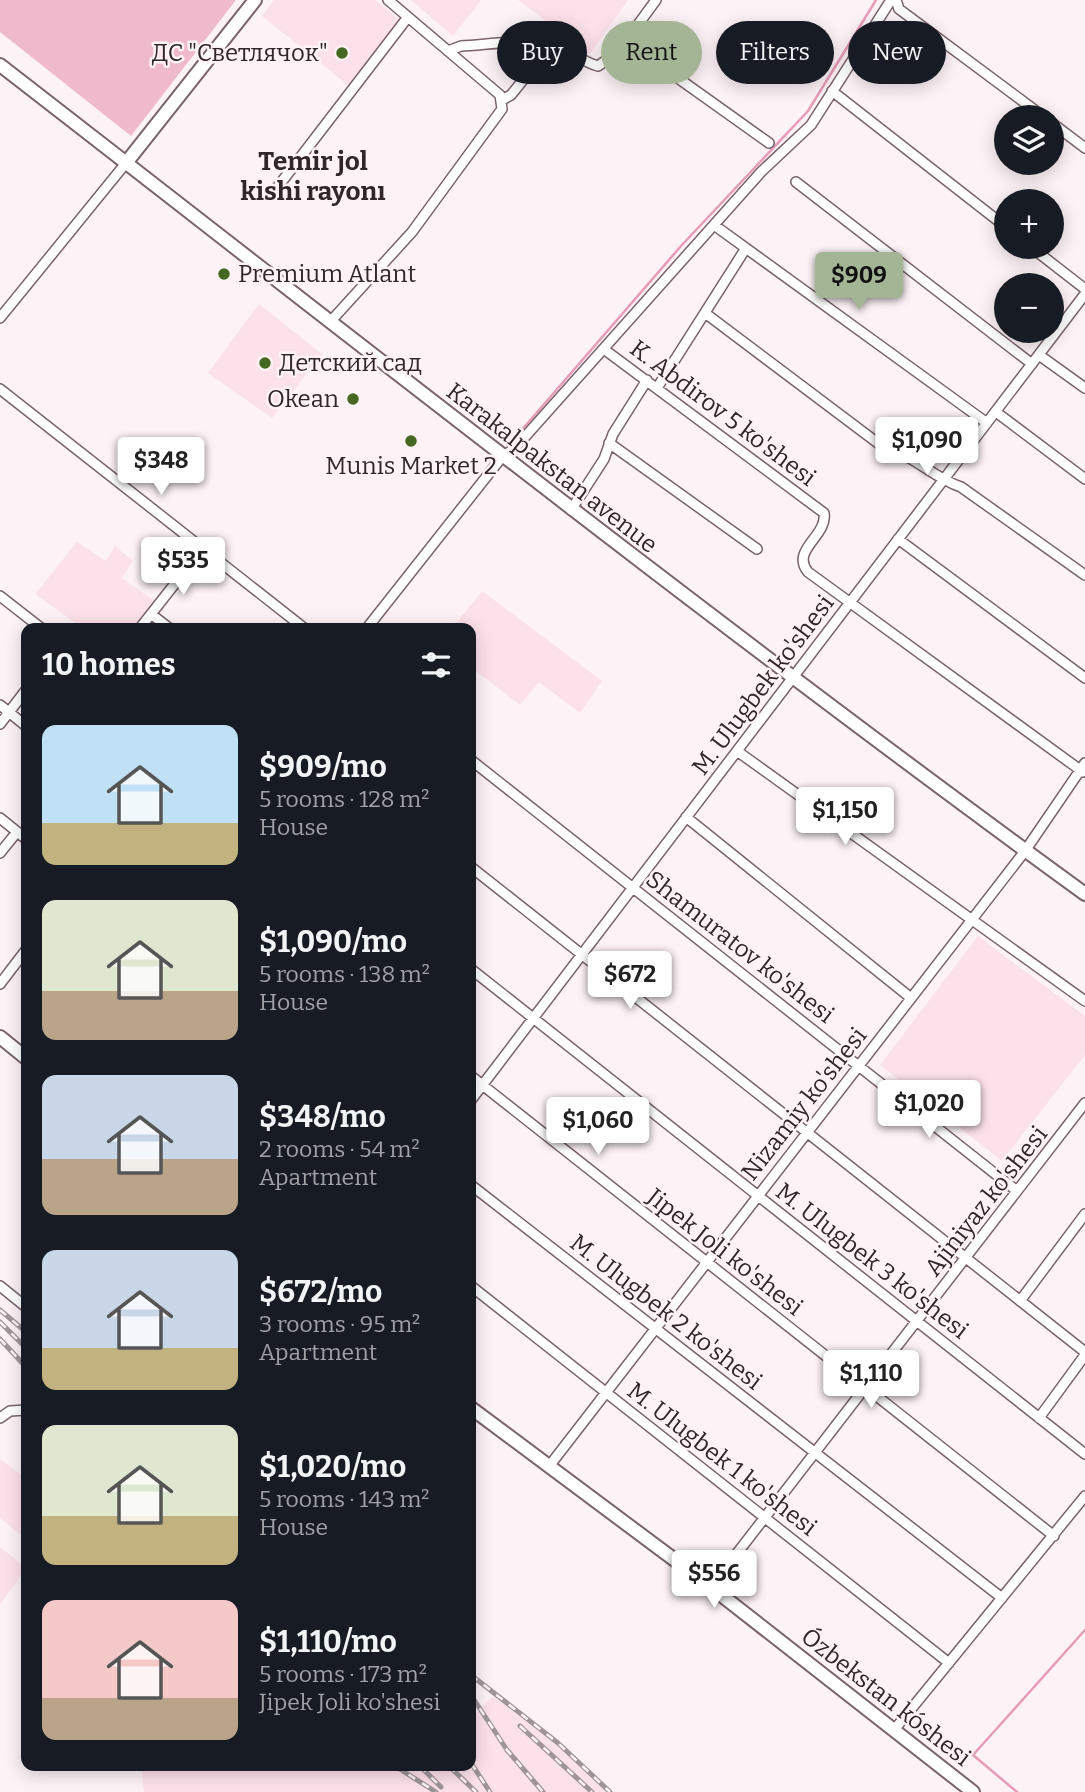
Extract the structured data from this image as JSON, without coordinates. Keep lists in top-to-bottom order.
{
  "streets": {
    "street": [
      "K. Abdirov 5 ko'shesi",
      "Karakalpakstan avenue",
      "M. Ulugbek ko'shesi",
      "Shamuratov ko'shesi",
      "Nizamiy ko'shesi",
      "Ajiniyaz ko'shesi",
      "Jipek Joli ko'shesi",
      "M. Ulugbek 3 ko'shesi",
      "M. Ulugbek 2 ko'shesi",
      "M. Ulugbek 1 ko'shesi",
      "Ózbekstan kóshesi"
    ]
  },
  "crossings": [
    ["K. Abdirov 5 ko'shesi", "M. Ulugbek ko'shesi"],
    ["Karakalpakstan avenue", "M. Ulugbek ko'shesi"],
    ["Karakalpakstan avenue", "Nizamiy ko'shesi"],
    ["M. Ulugbek ko'shesi", "Shamuratov ko'shesi"],
    ["M. Ulugbek ko'shesi", "Jipek Joli ko'shesi"],
    ["M. Ulugbek ko'shesi", "M. Ulugbek 3 ko'shesi"],
    ["Shamuratov ko'shesi", "Nizamiy ko'shesi"],
    ["Shamuratov ko'shesi", "Ajiniyaz ko'shesi"],
    ["Nizamiy ko'shesi", "Jipek Joli ko'shesi"],
    ["Nizamiy ko'shesi", "M. Ulugbek 3 ko'shesi"],
    ["Nizamiy ko'shesi", "M. Ulugbek 2 ko'shesi"],
    ["Nizamiy ko'shesi", "M. Ulugbek 1 ko'shesi"],
    ["Nizamiy ko'shesi", "Ózbekstan kóshesi"],
    ["Ajiniyaz ko'shesi", "Jipek Joli ko'shesi"],
    ["Ajiniyaz ko'shesi", "M. Ulugbek 3 ko'shesi"],
    ["Ajiniyaz ko'shesi", "M. Ulugbek 2 ko'shesi"],
    ["Ajiniyaz ko'shesi", "M. Ulugbek 1 ko'shesi"],
    ["Ajiniyaz ko'shesi", "Ózbekstan kóshesi"]
  ],
  "districts": ["Temir jol kishi rayonı"],
  "places": [
    "ДС \"Светлячок\"",
    "Premium Atlant",
    "Детский сад",
    "Okean",
    "Munis Market 2"
  ],
  "page": {
    "chip": [
      "Buy",
      "Rent",
      "Filters",
      "New"
    ],
    "map_buttons": ["+", "−"],
    "price": [
      "$909",
      "$1,090",
      "$348",
      "$535",
      "$1,150",
      "$672",
      "$1,020",
      "$1,060",
      "$1,110",
      "$556"
    ],
    "heading": "10 homes",
    "list": [
      {
        "name": "$909/mo",
        "note": "5 rooms · 128 m² · House"
      },
      {
        "name": "$1,090/mo",
        "note": "5 rooms · 138 m² · House"
      },
      {
        "name": "$348/mo",
        "note": "2 rooms · 54 m² · Apartment"
      },
      {
        "name": "$672/mo",
        "note": "3 rooms · 95 m² · Apartment"
      },
      {
        "name": "$1,020/mo",
        "note": "5 rooms · 143 m² · House"
      },
      {
        "name": "$1,110/mo",
        "note": "5 rooms · 173 m² · Jipek Joli ko'shesi"
      }
    ]
  }
}
